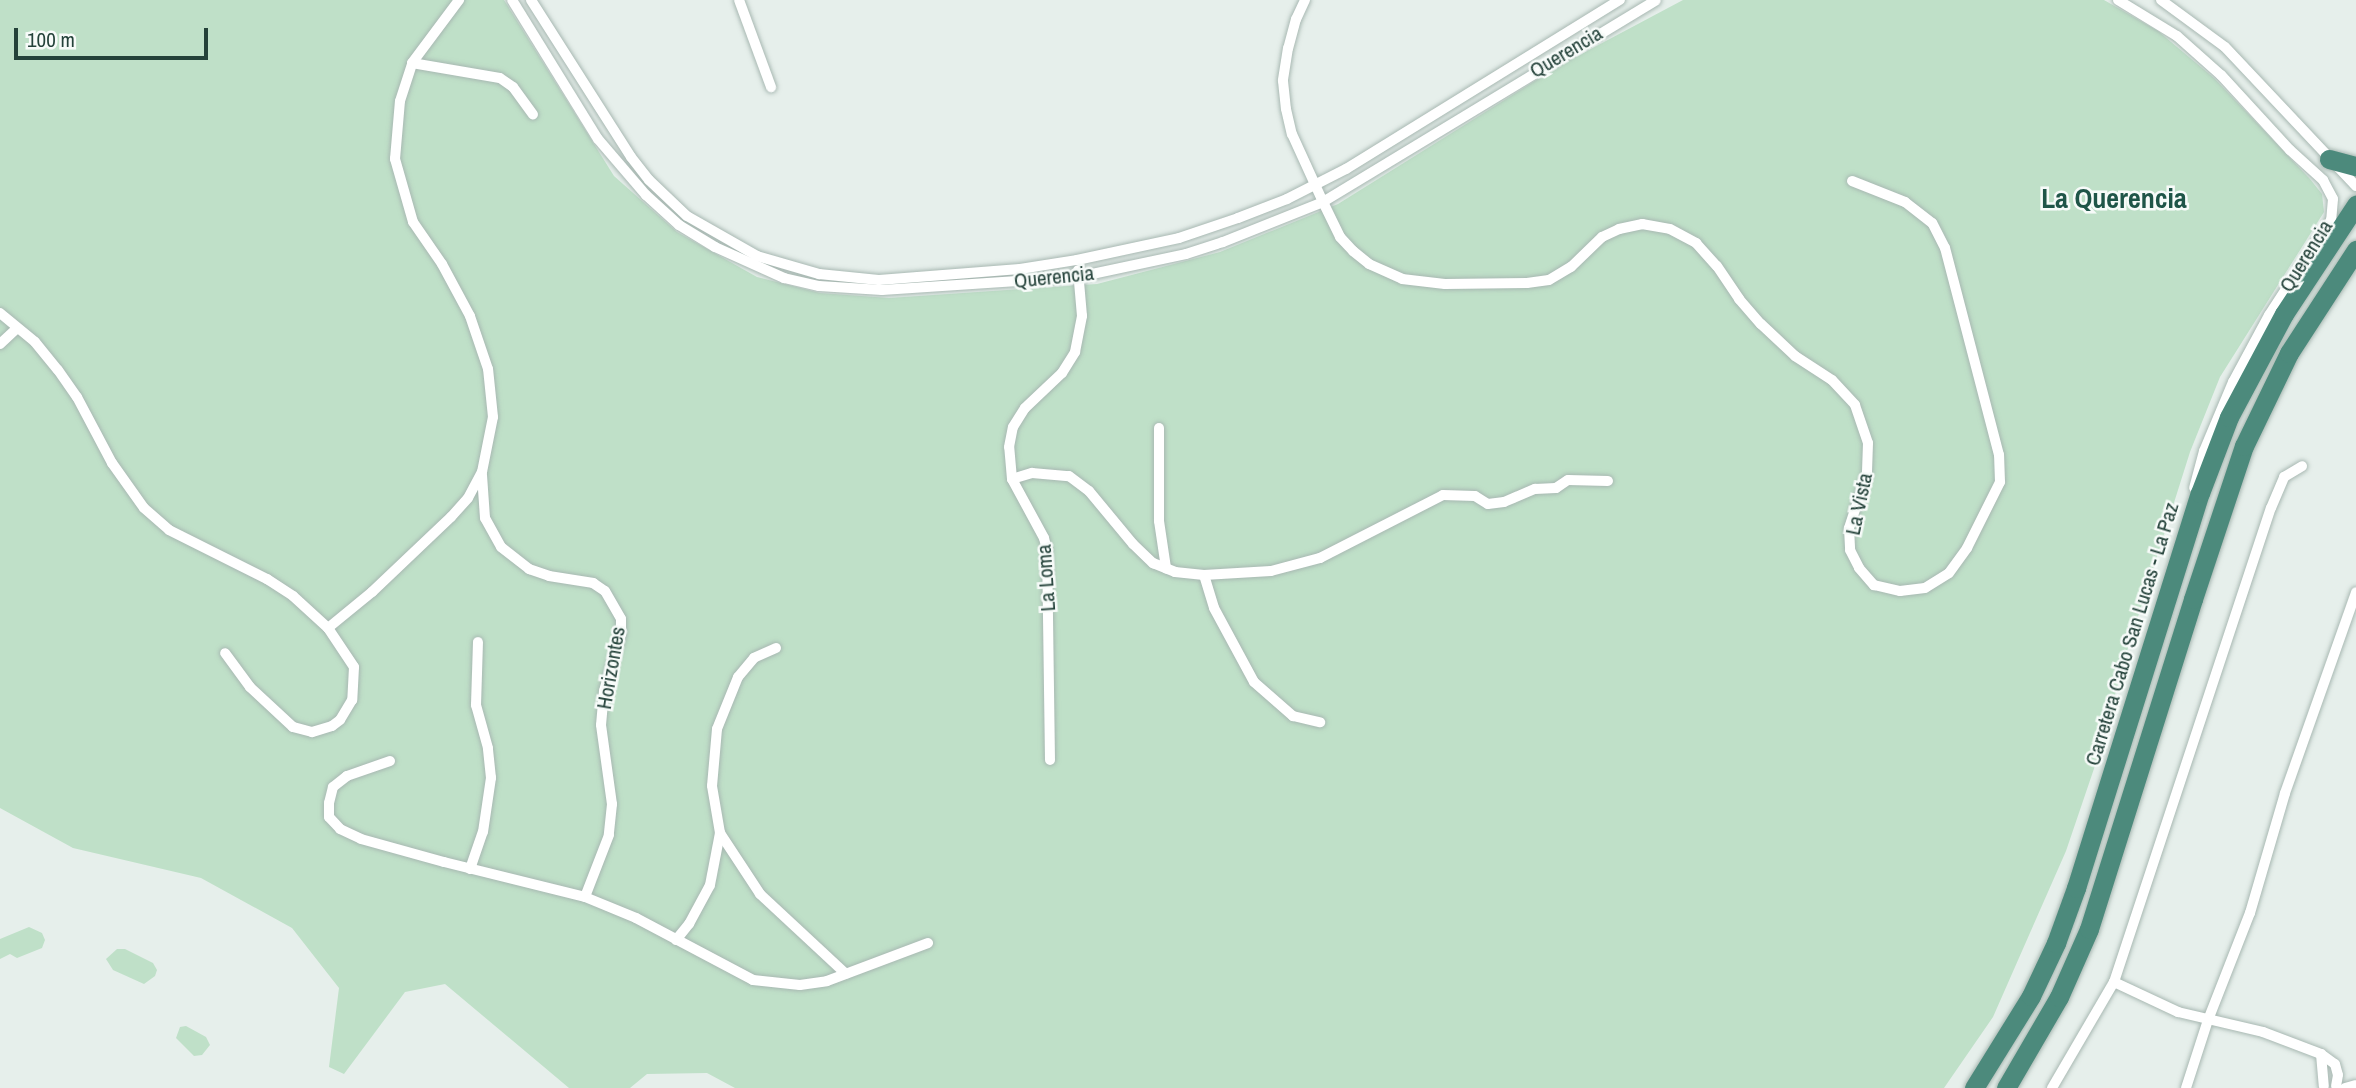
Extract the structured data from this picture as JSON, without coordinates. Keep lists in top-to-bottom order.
{
  "streets": {
    "highway": ["Carretera Cabo San Lucas - La Paz"],
    "street": [
      "Querencia",
      "La Vista",
      "La Loma",
      "Horizontes"
    ]
  },
  "crossings": [
    ["Querencia", "La Vista"],
    ["Querencia", "La Loma"],
    ["Querencia", "Carretera Cabo San Lucas - La Paz"]
  ],
  "districts": ["La Querencia"],
  "scale_bar": "100 m"
}
